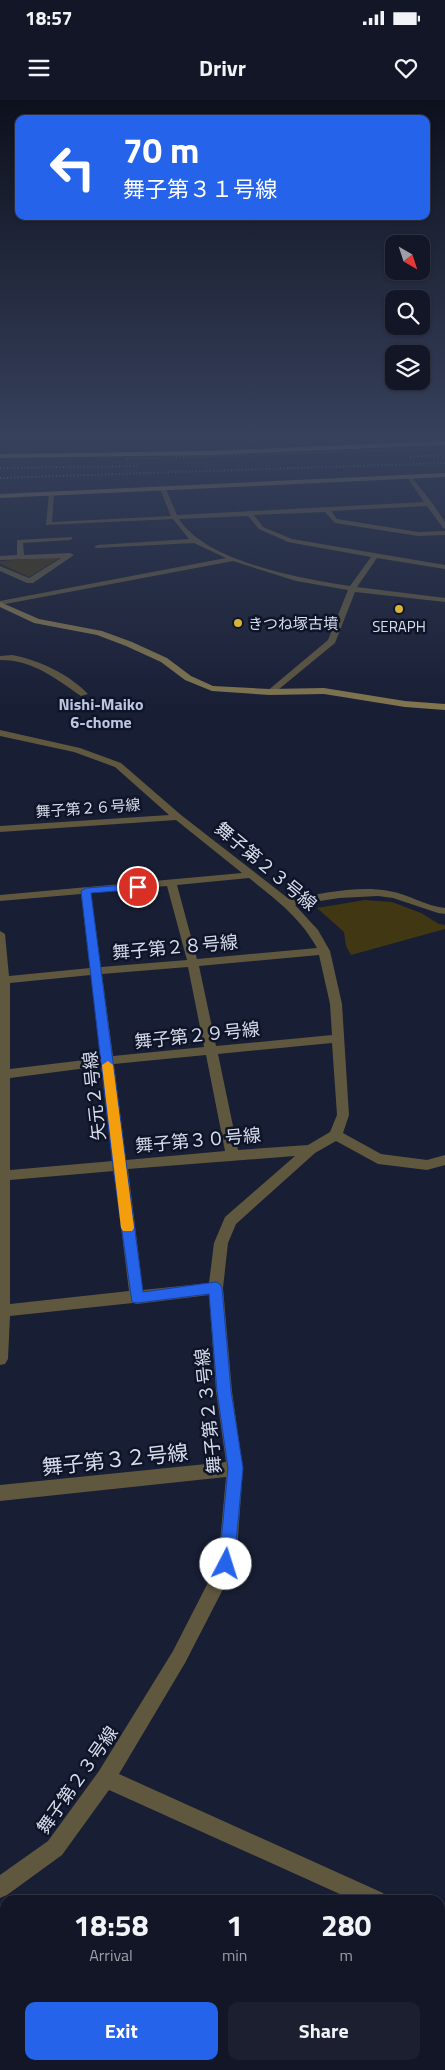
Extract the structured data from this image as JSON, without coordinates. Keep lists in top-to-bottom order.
{
  "streets": {
    "street": [
      "舞子第２６号線",
      "舞子第２３号線",
      "舞子第２８号線",
      "舞子第２９号線",
      "矢元２号線",
      "舞子第３０号線",
      "舞子第３２号線"
    ]
  },
  "crossings": [
    ["舞子第２６号線", "舞子第２３号線"],
    ["舞子第２３号線", "舞子第２８号線"],
    ["舞子第２３号線", "舞子第２９号線"],
    ["舞子第２３号線", "舞子第３０号線"],
    ["舞子第２３号線", "舞子第３２号線"],
    ["舞子第２８号線", "矢元２号線"],
    ["舞子第２９号線", "矢元２号線"],
    ["矢元２号線", "舞子第３０号線"]
  ],
  "districts": ["Nishi-Maiko 6-chome"],
  "places": ["SERAPH", "きつね塚古墳"],
  "north": "bottom right",
  "page": {
    "status": "18:57",
    "header": "Drivr",
    "turn": ["70 m", "舞子第３１号線"],
    "eta": [
      "18:58",
      "Arrival",
      "1",
      "min",
      "280",
      "m"
    ],
    "buttons": ["Exit", "Share"]
  }
}
